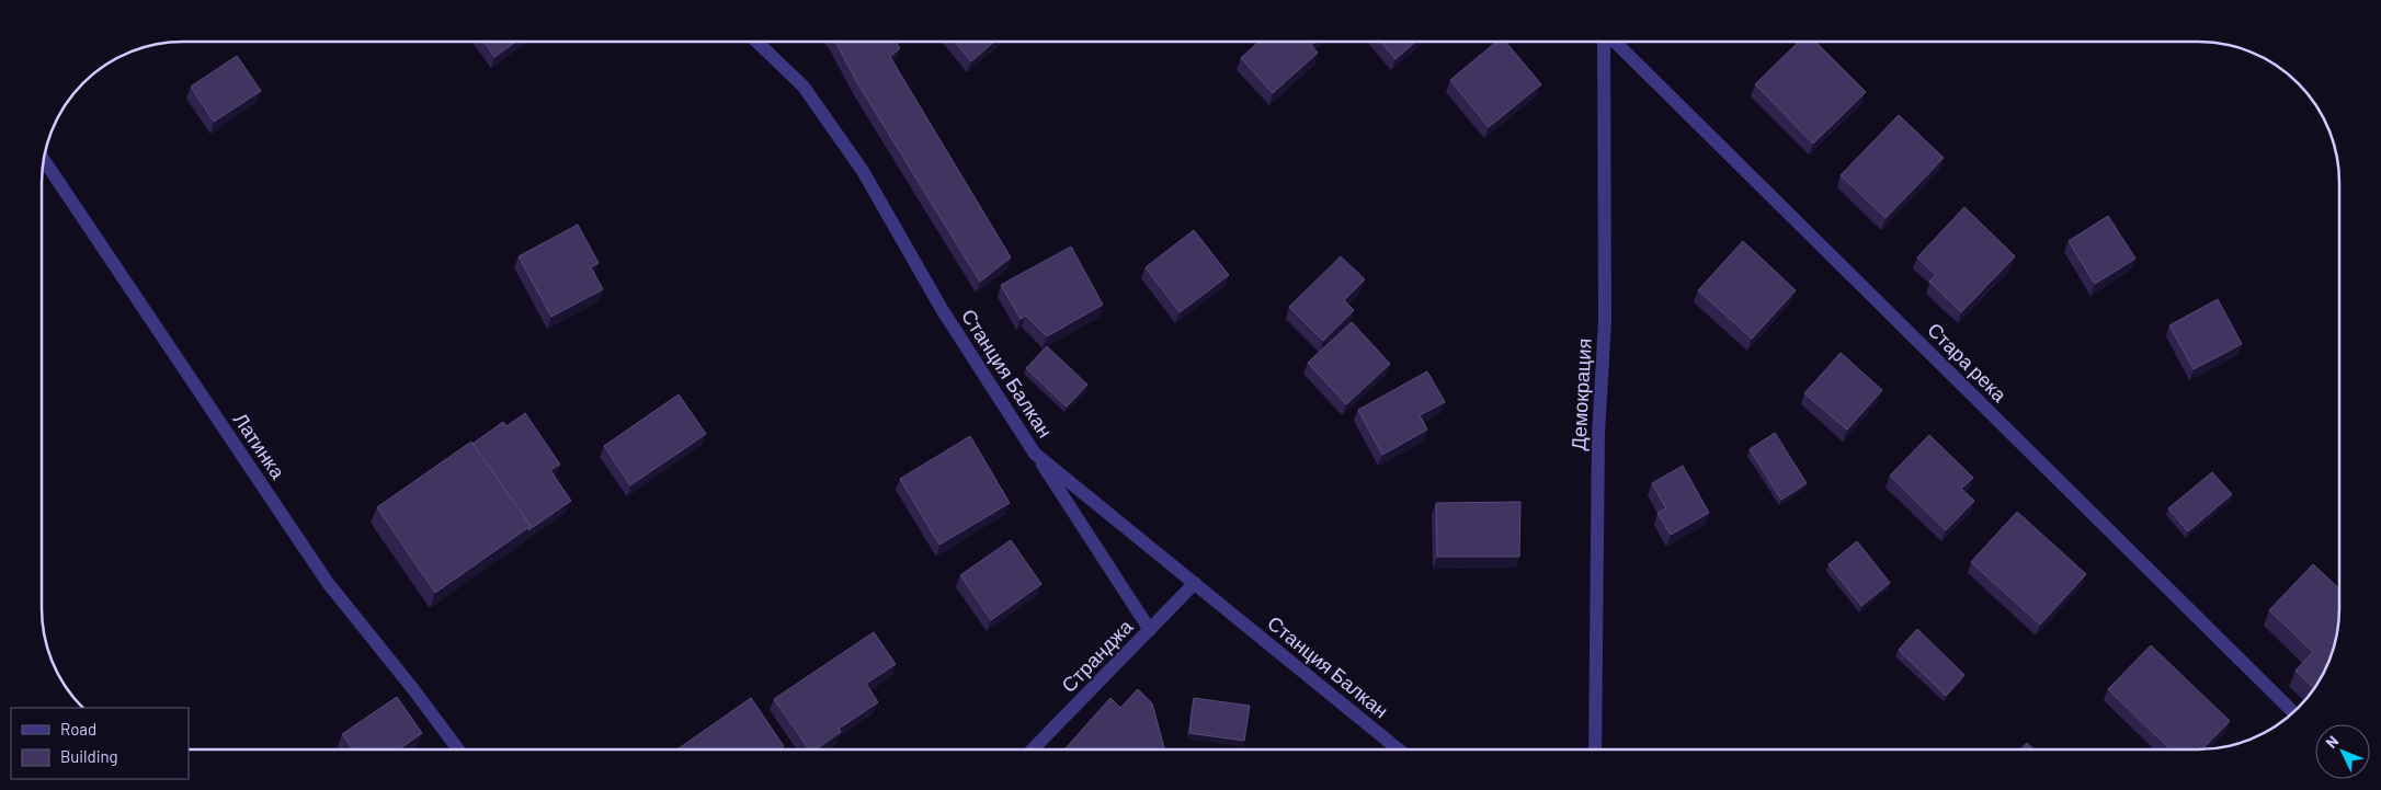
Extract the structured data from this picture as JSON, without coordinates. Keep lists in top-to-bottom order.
{
  "streets": {
    "street": [
      "Стара река",
      "Станция Балкан",
      "Демокрация",
      "Латинка",
      "Странджа"
    ]
  },
  "crossings": [
    ["Станция Балкан", "Странджа"]
  ],
  "legend": ["Road", "Building"],
  "north": "top left"
}
